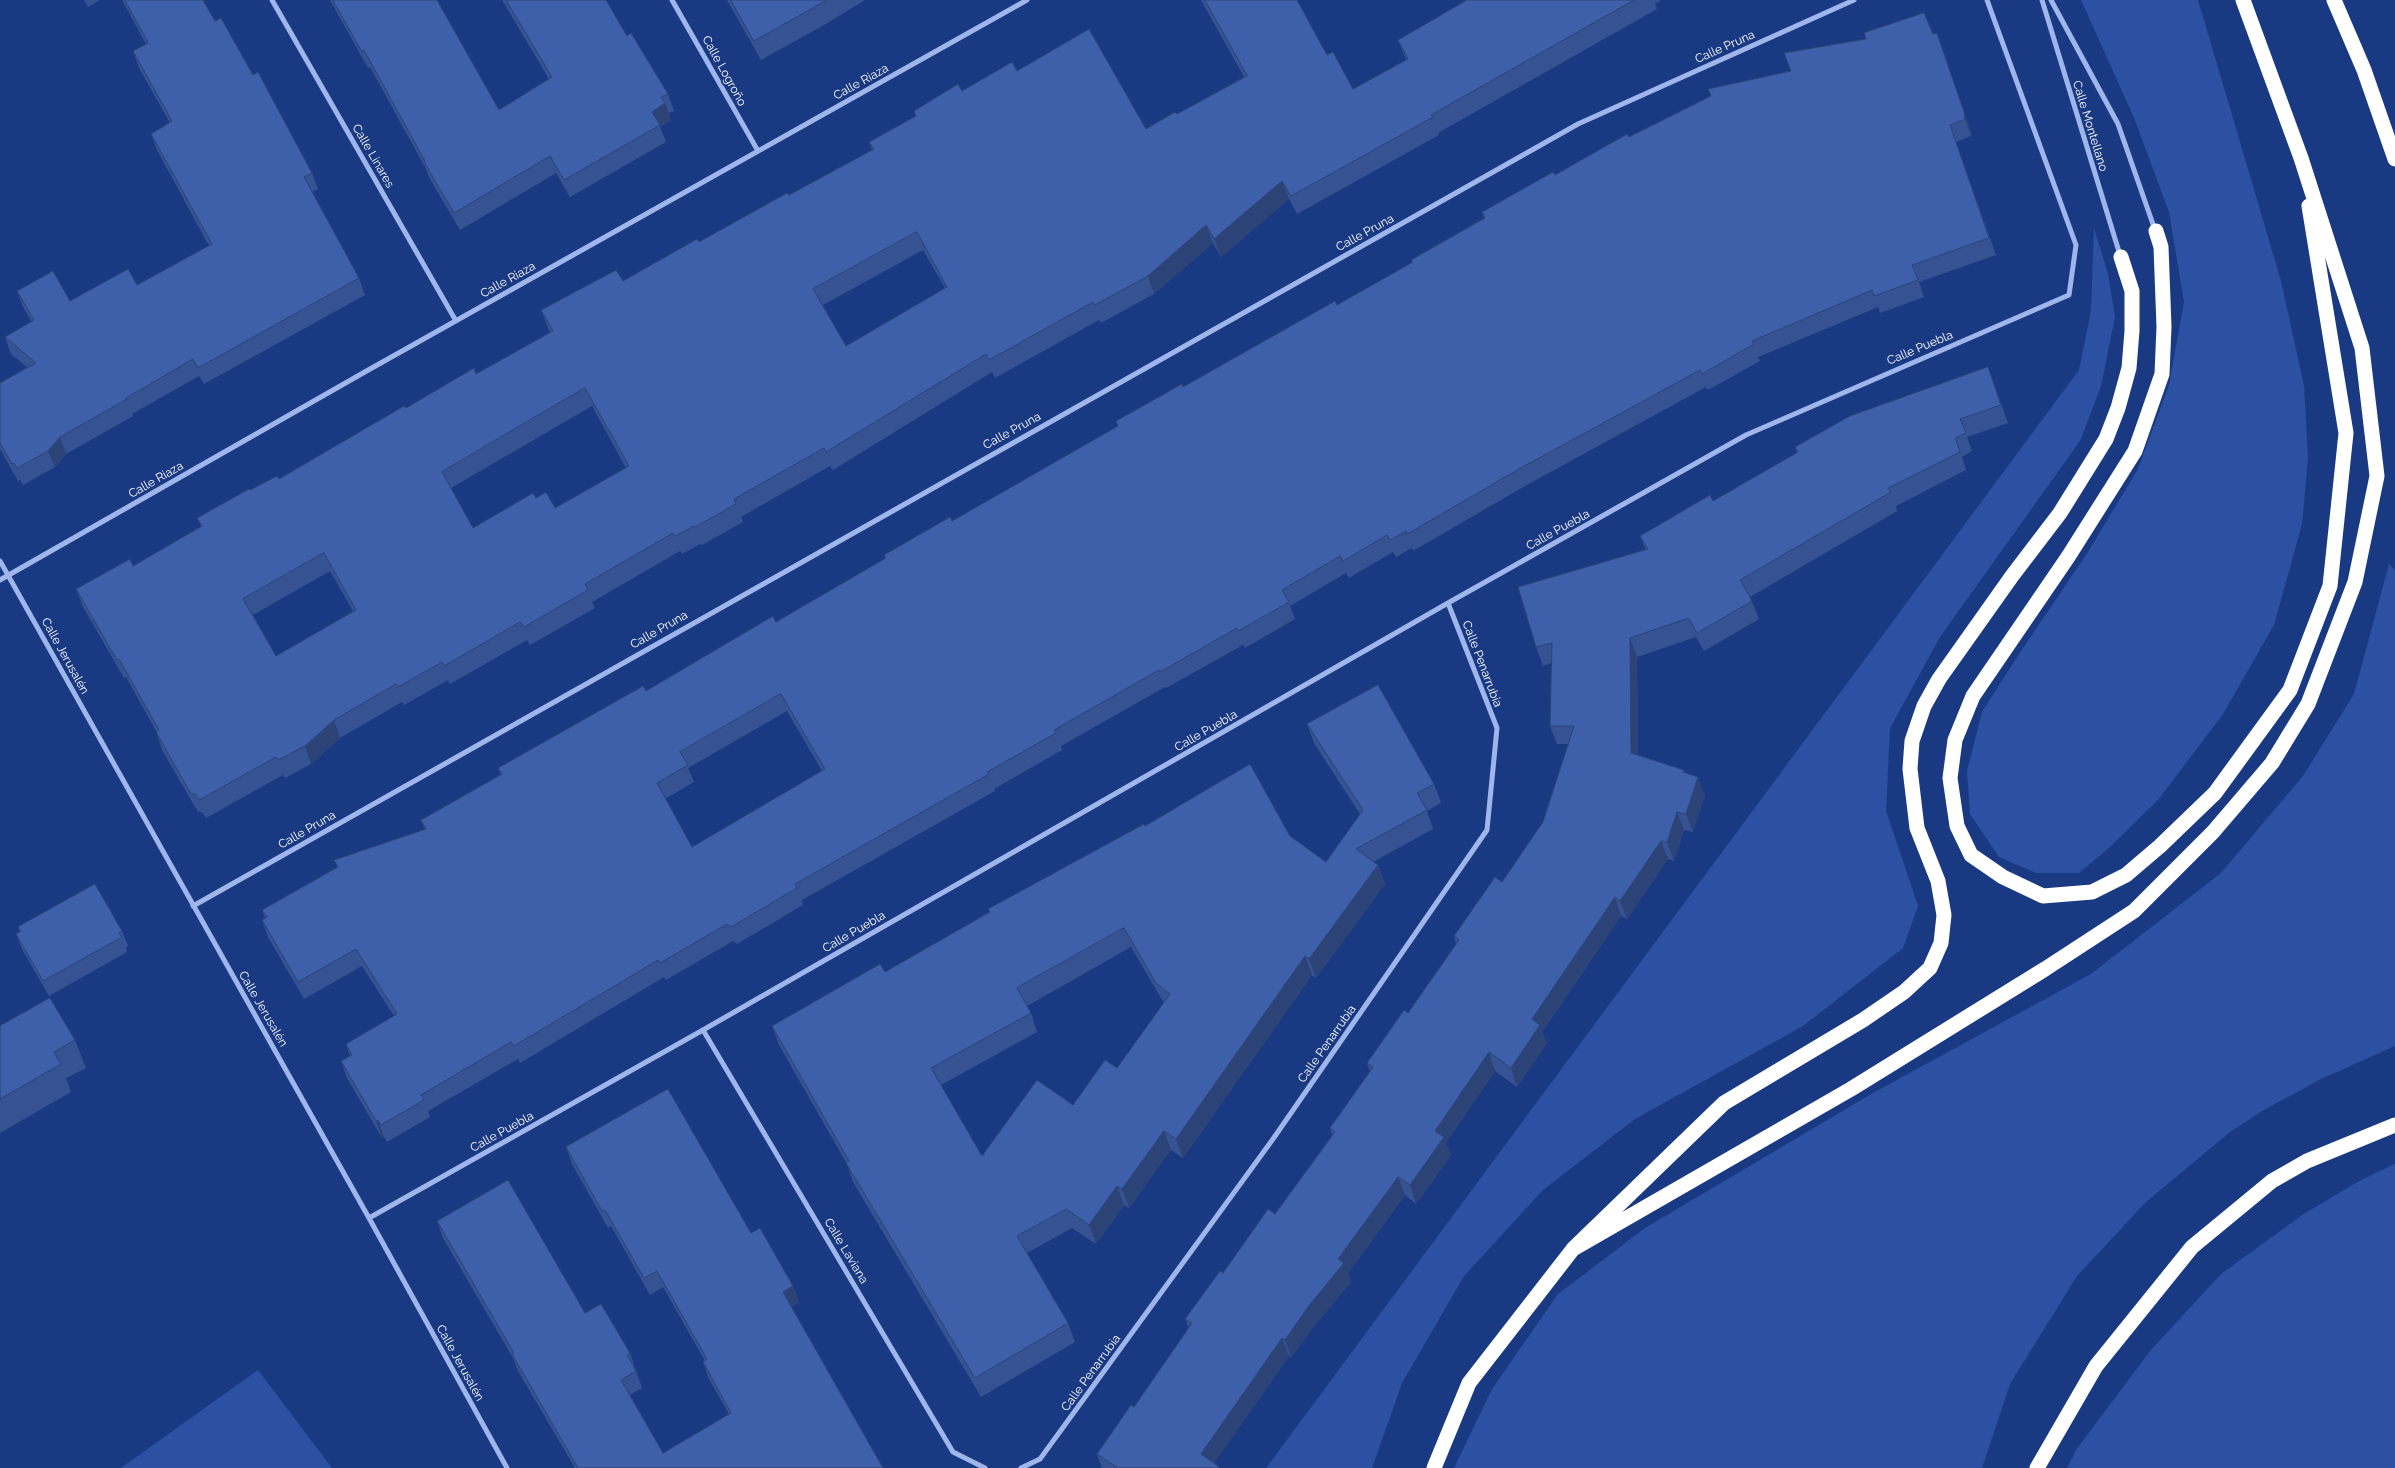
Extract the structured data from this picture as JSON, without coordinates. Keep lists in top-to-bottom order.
{
  "streets": {
    "street": [
      "Calle Pruna",
      "Calle Logroño",
      "Calle Riaza",
      "Calle Montellano",
      "Calle Linares",
      "Calle Puebla",
      "Calle Jerusalén",
      "Calle Penarrubia",
      "Calle Laviana"
    ]
  },
  "crossings": [
    ["Calle Pruna", "Calle Jerusalén"],
    ["Calle Logroño", "Calle Riaza"],
    ["Calle Riaza", "Calle Linares"],
    ["Calle Riaza", "Calle Jerusalén"],
    ["Calle Puebla", "Calle Jerusalén"],
    ["Calle Puebla", "Calle Penarrubia"],
    ["Calle Puebla", "Calle Laviana"]
  ]
}
